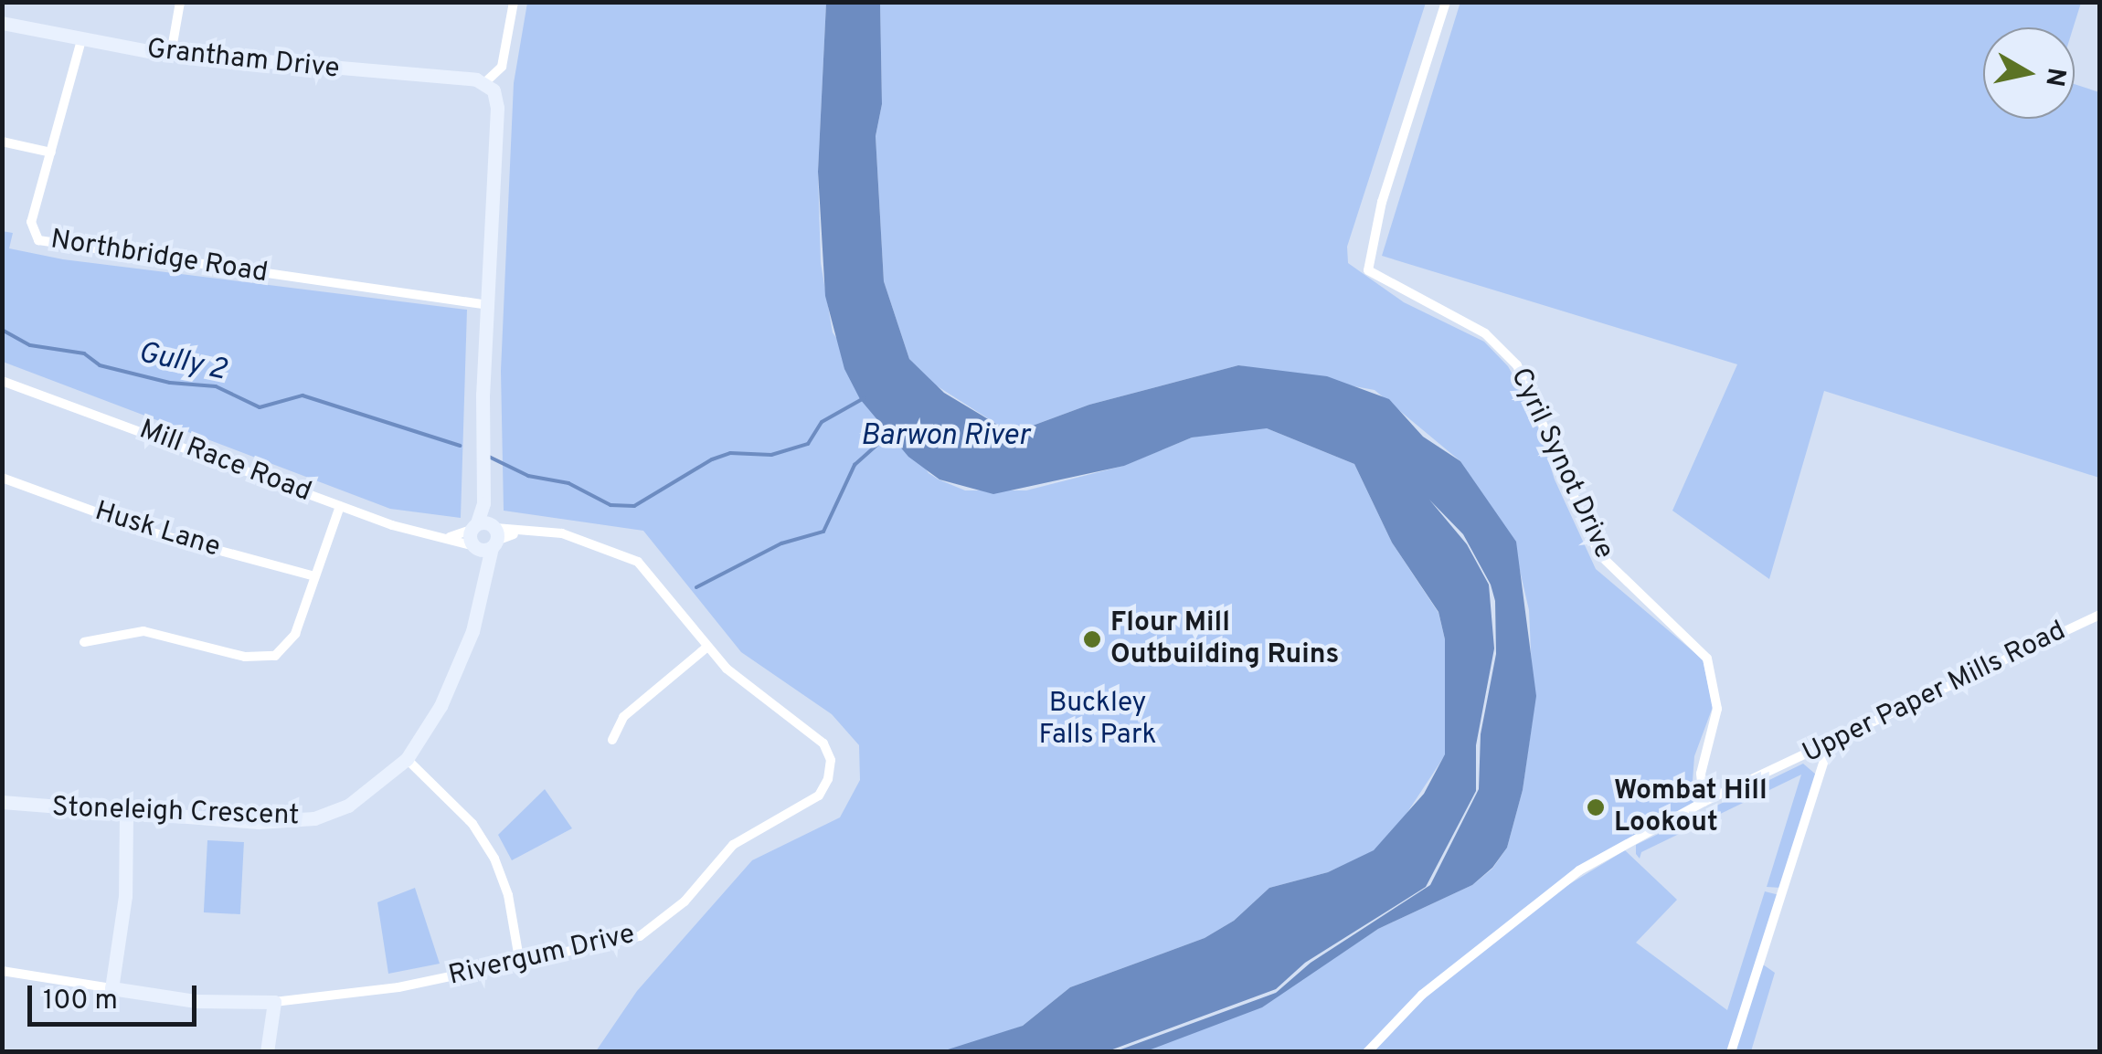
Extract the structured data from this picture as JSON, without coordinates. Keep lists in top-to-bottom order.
{
  "streets": {
    "street": [
      "Grantham Drive",
      "Northbridge Road",
      "Mill Race Road",
      "Cyril Synot Drive",
      "Husk Lane",
      "Upper Paper Mills Road",
      "Stoneleigh Crescent",
      "Rivergum Drive"
    ]
  },
  "crossings": [
    ["Grantham Drive", "Northbridge Road"],
    ["Grantham Drive", "Stoneleigh Crescent"],
    ["Northbridge Road", "Stoneleigh Crescent"],
    ["Mill Race Road", "Stoneleigh Crescent"],
    ["Mill Race Road", "Rivergum Drive"],
    ["Cyril Synot Drive", "Upper Paper Mills Road"],
    ["Stoneleigh Crescent", "Rivergum Drive"]
  ],
  "water": ["Gully 2", "Barwon River"],
  "parks": ["Buckley Falls Park"],
  "places": ["Flour Mill Outbuilding Ruins", "Wombat Hill Lookout"],
  "scale_bar": "100 m",
  "north": "right"
}
